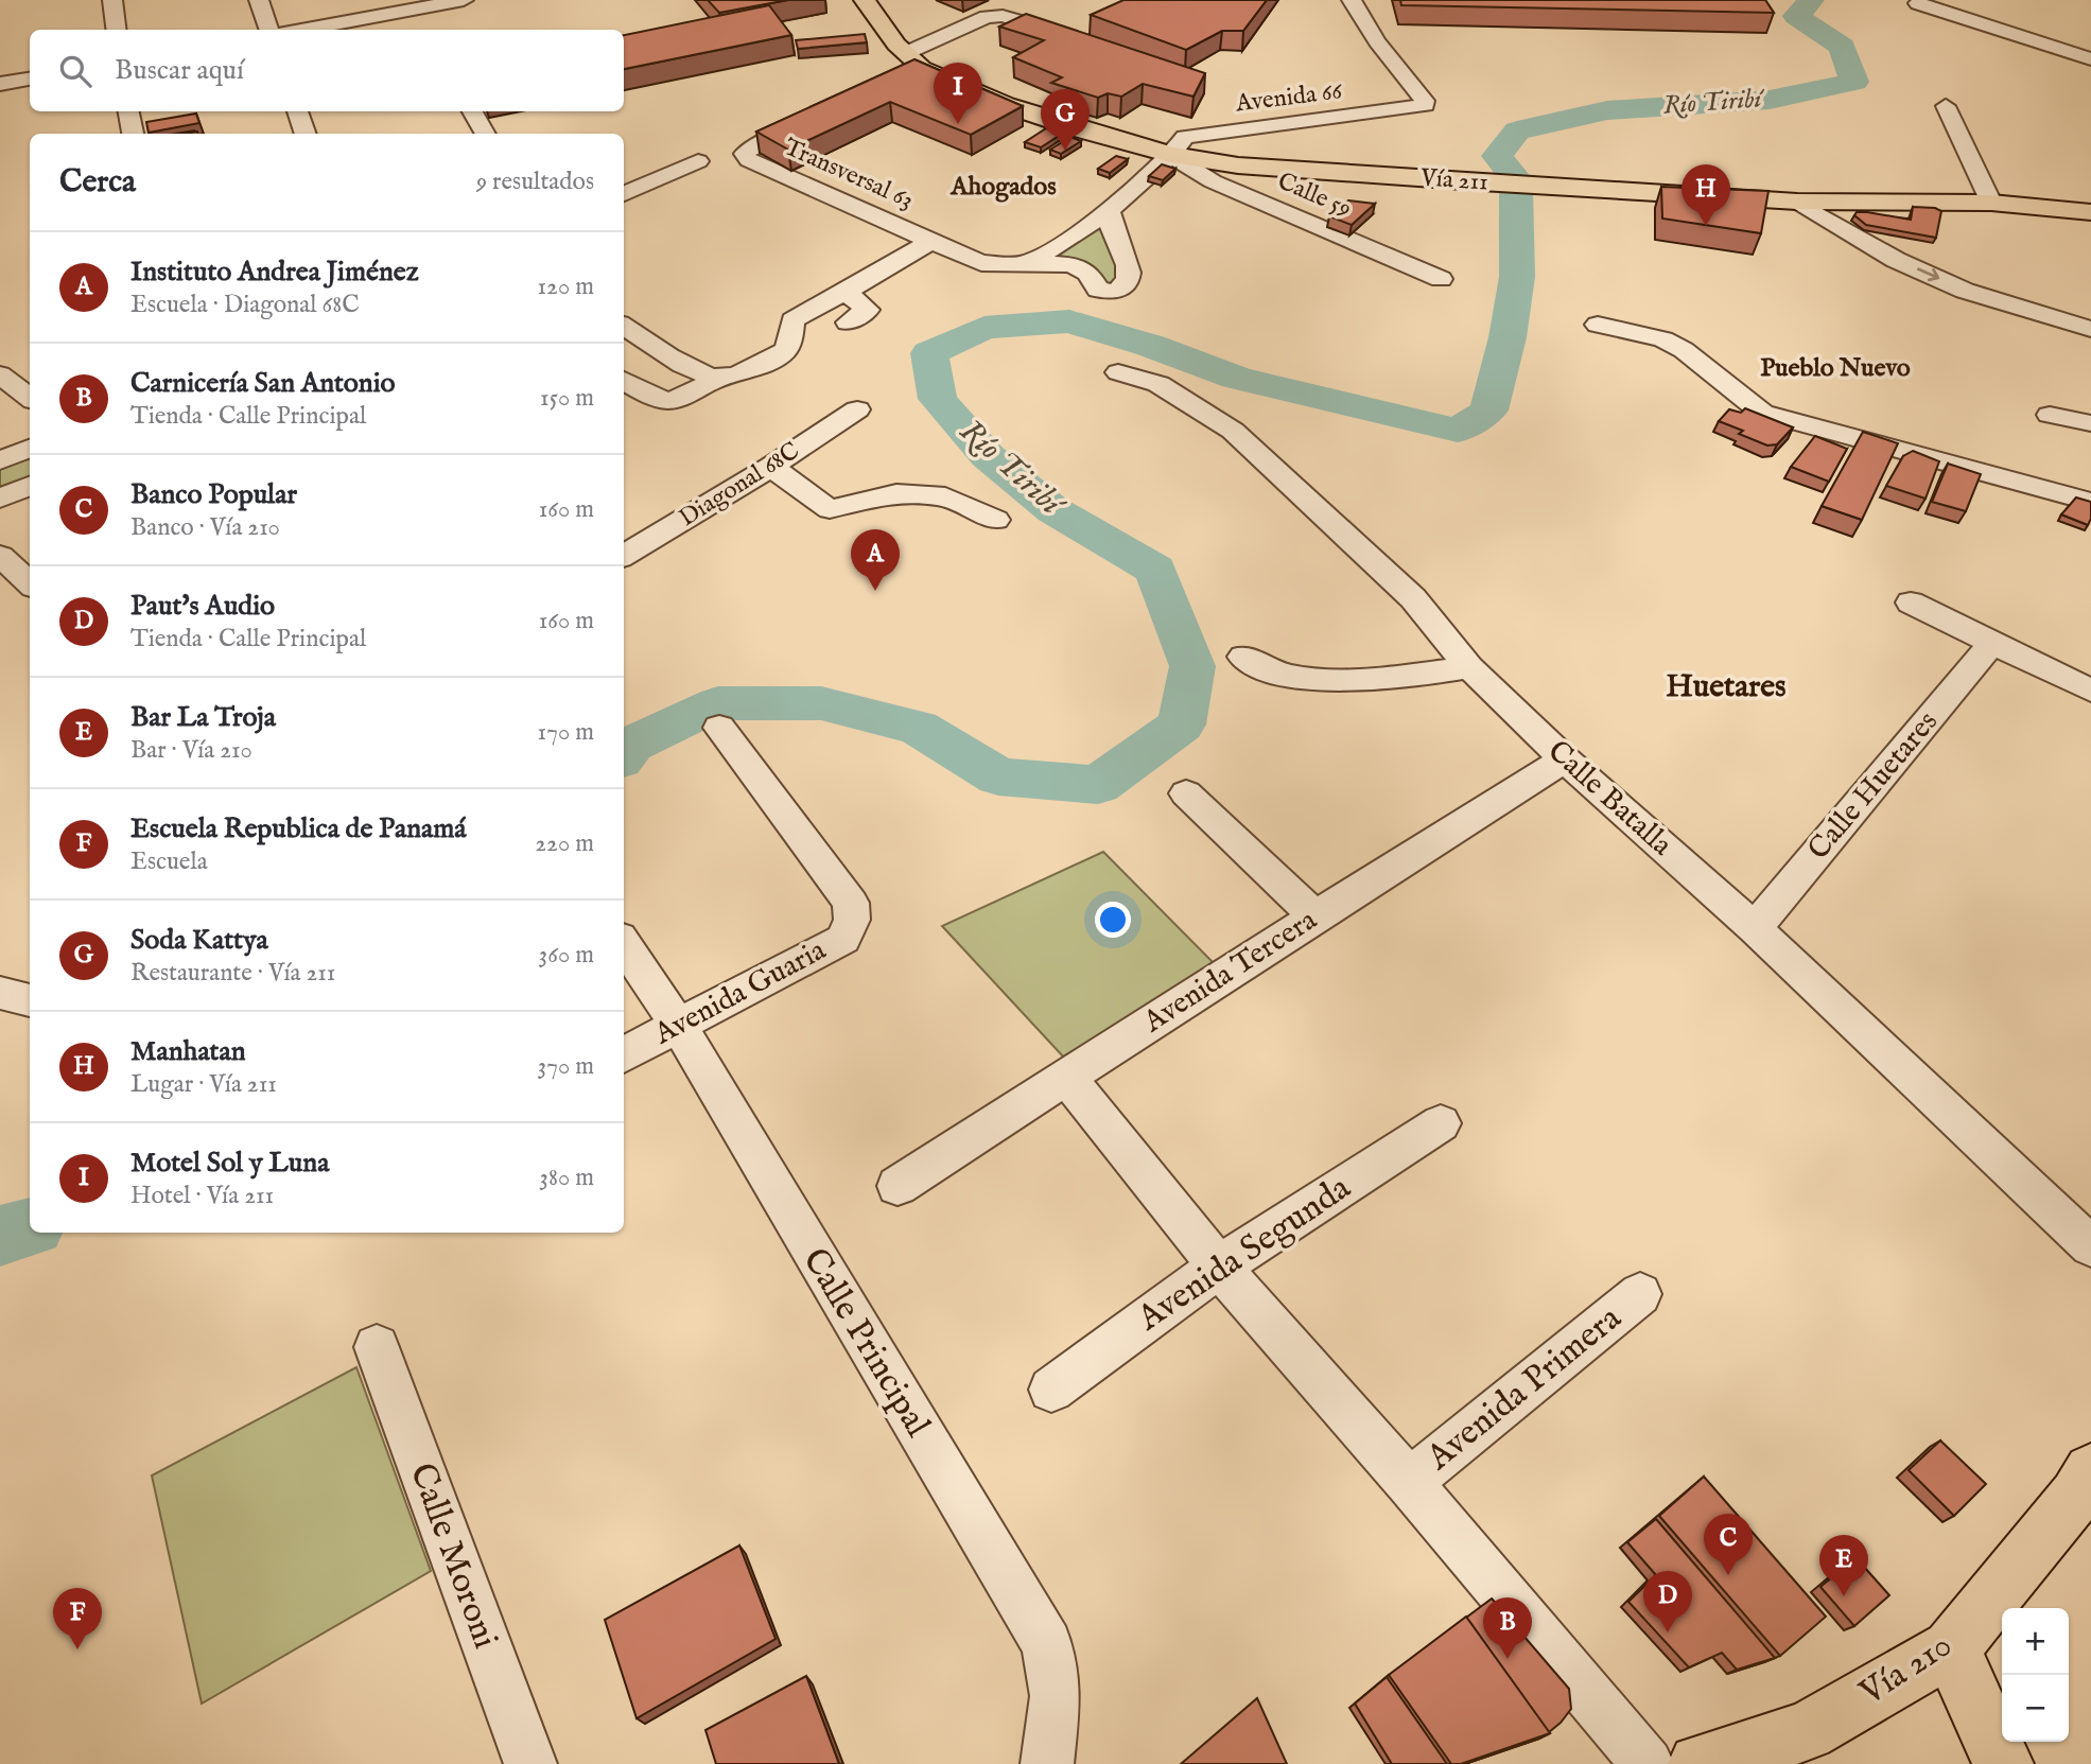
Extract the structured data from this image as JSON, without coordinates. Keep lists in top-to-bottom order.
{
  "streets": {
    "main road": ["Vía 211", "Vía 210"],
    "street": [
      "Avenida 66",
      "Transversal 63",
      "Calle 59",
      "Diagonal 68C",
      "Calle Huetares",
      "Calle Batalla",
      "Avenida Tercera",
      "Avenida Guaria",
      "Avenida Segunda",
      "Calle Principal",
      "Avenida Primera",
      "Calle Moroni"
    ]
  },
  "crossings": [
    ["Avenida 66", "Transversal 63"],
    ["Avenida 66", "Vía 211"],
    ["Avenida 66", "Calle 59"],
    ["Vía 211", "Calle 59"],
    ["Calle Huetares", "Calle Batalla"],
    ["Calle Batalla", "Avenida Tercera"],
    ["Avenida Guaria", "Calle Principal"]
  ],
  "districts": ["Ahogados", "Pueblo Nuevo", "Huetares"],
  "water": ["Río Tiribí"],
  "page": {
    "search": "Buscar aquí",
    "pins": [
      "I",
      "G",
      "H",
      "A",
      "C",
      "E",
      "D",
      "F",
      "B"
    ],
    "heading": ["Cerca", "9 resultados"],
    "list": [
      {
        "mark": "A",
        "name": "Instituto Andrea Jiménez",
        "note": "Escuela · Diagonal 68C",
        "value": "120 m"
      },
      {
        "mark": "B",
        "name": "Carnicería San Antonio",
        "note": "Tienda · Calle Principal",
        "value": "150 m"
      },
      {
        "mark": "C",
        "name": "Banco Popular",
        "note": "Banco · Vía 210",
        "value": "160 m"
      },
      {
        "mark": "D",
        "name": "Paut's Audio",
        "note": "Tienda · Calle Principal",
        "value": "160 m"
      },
      {
        "mark": "E",
        "name": "Bar La Troja",
        "note": "Bar · Vía 210",
        "value": "170 m"
      },
      {
        "mark": "F",
        "name": "Escuela Republica de Panamá",
        "note": "Escuela",
        "value": "220 m"
      },
      {
        "mark": "G",
        "name": "Soda Kattya",
        "note": "Restaurante · Vía 211",
        "value": "360 m"
      },
      {
        "mark": "H",
        "name": "Manhatan",
        "note": "Lugar · Vía 211",
        "value": "370 m"
      },
      {
        "mark": "I",
        "name": "Motel Sol y Luna",
        "note": "Hotel · Vía 211",
        "value": "380 m"
      }
    ],
    "map_buttons": ["+", "−"]
  }
}
